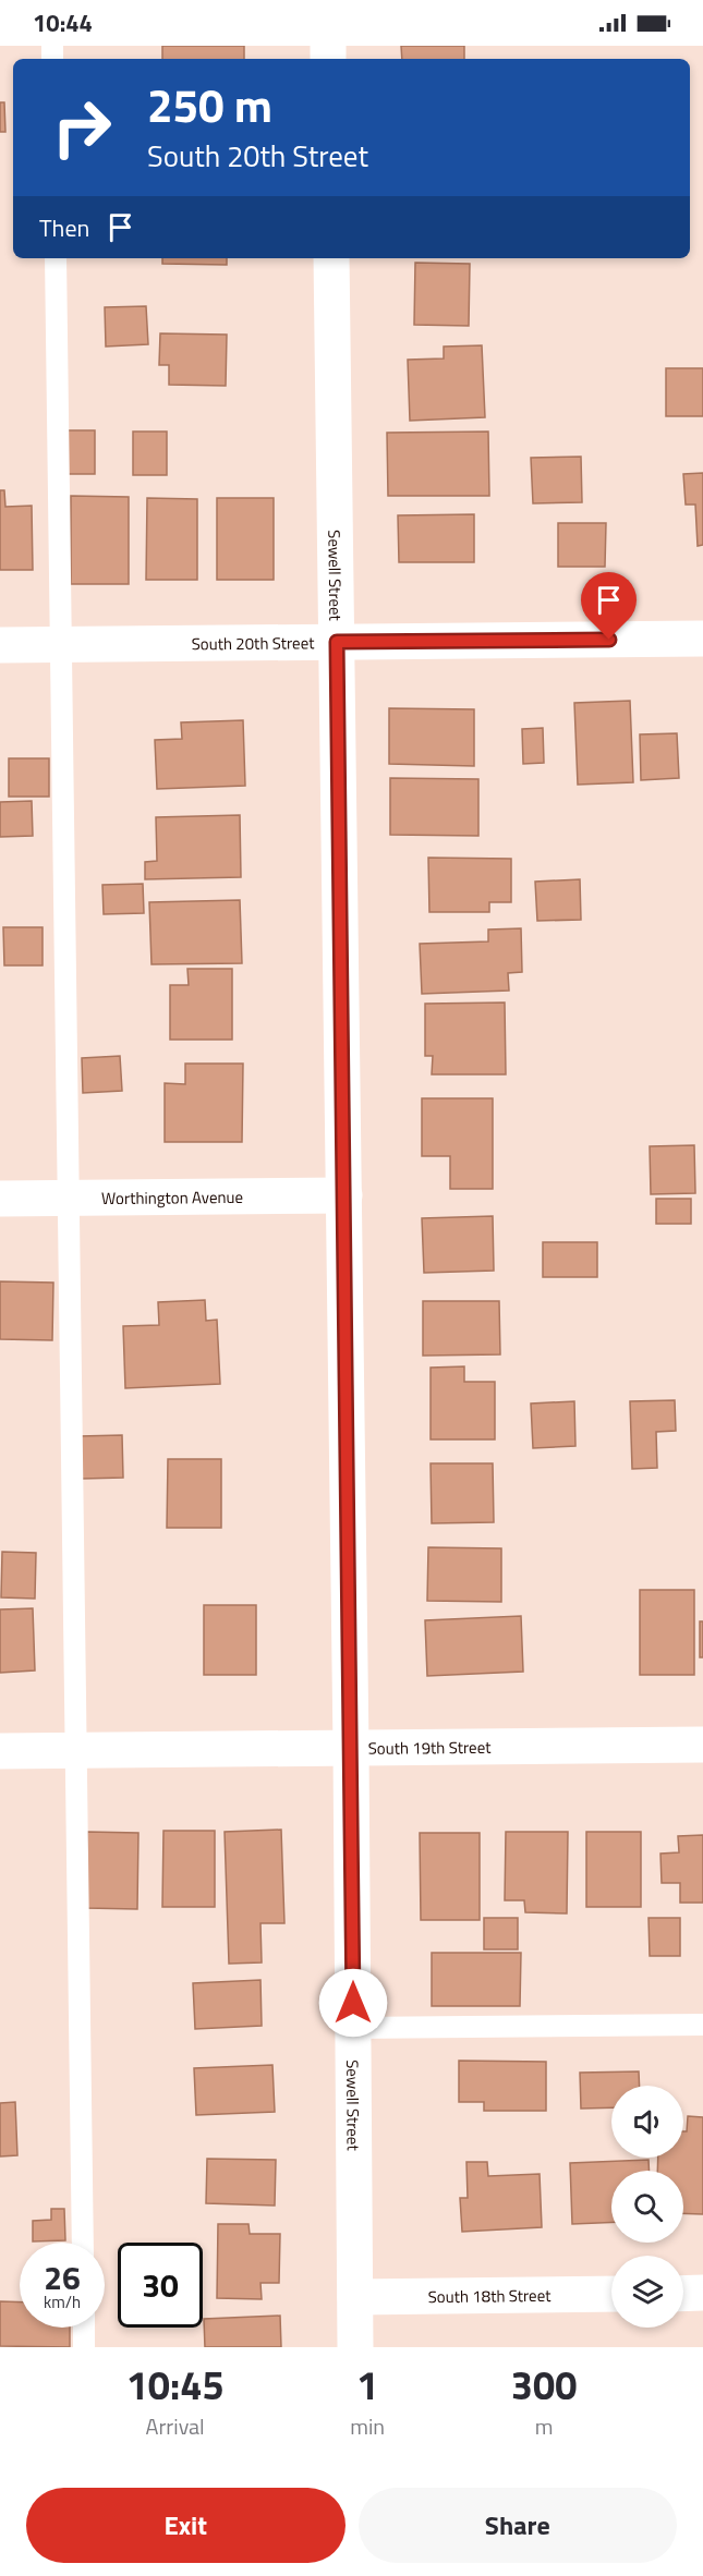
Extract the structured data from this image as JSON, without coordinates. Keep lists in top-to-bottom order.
{
  "streets": {
    "street": [
      "Sewell Street",
      "South 20th Street",
      "Worthington Avenue",
      "South 19th Street",
      "South 18th Street"
    ]
  },
  "crossings": [
    ["Sewell Street", "South 20th Street"],
    ["Sewell Street", "Worthington Avenue"],
    ["Sewell Street", "South 19th Street"],
    ["Sewell Street", "South 18th Street"]
  ],
  "page": {
    "status": "10:44",
    "turn": ["250 m", "South 20th Street"],
    "then": "Then",
    "speed": "26 km/h",
    "limit": "30",
    "eta": [
      "10:45",
      "Arrival",
      "1",
      "min",
      "300",
      "m"
    ],
    "buttons": ["Exit", "Share"]
  }
}
